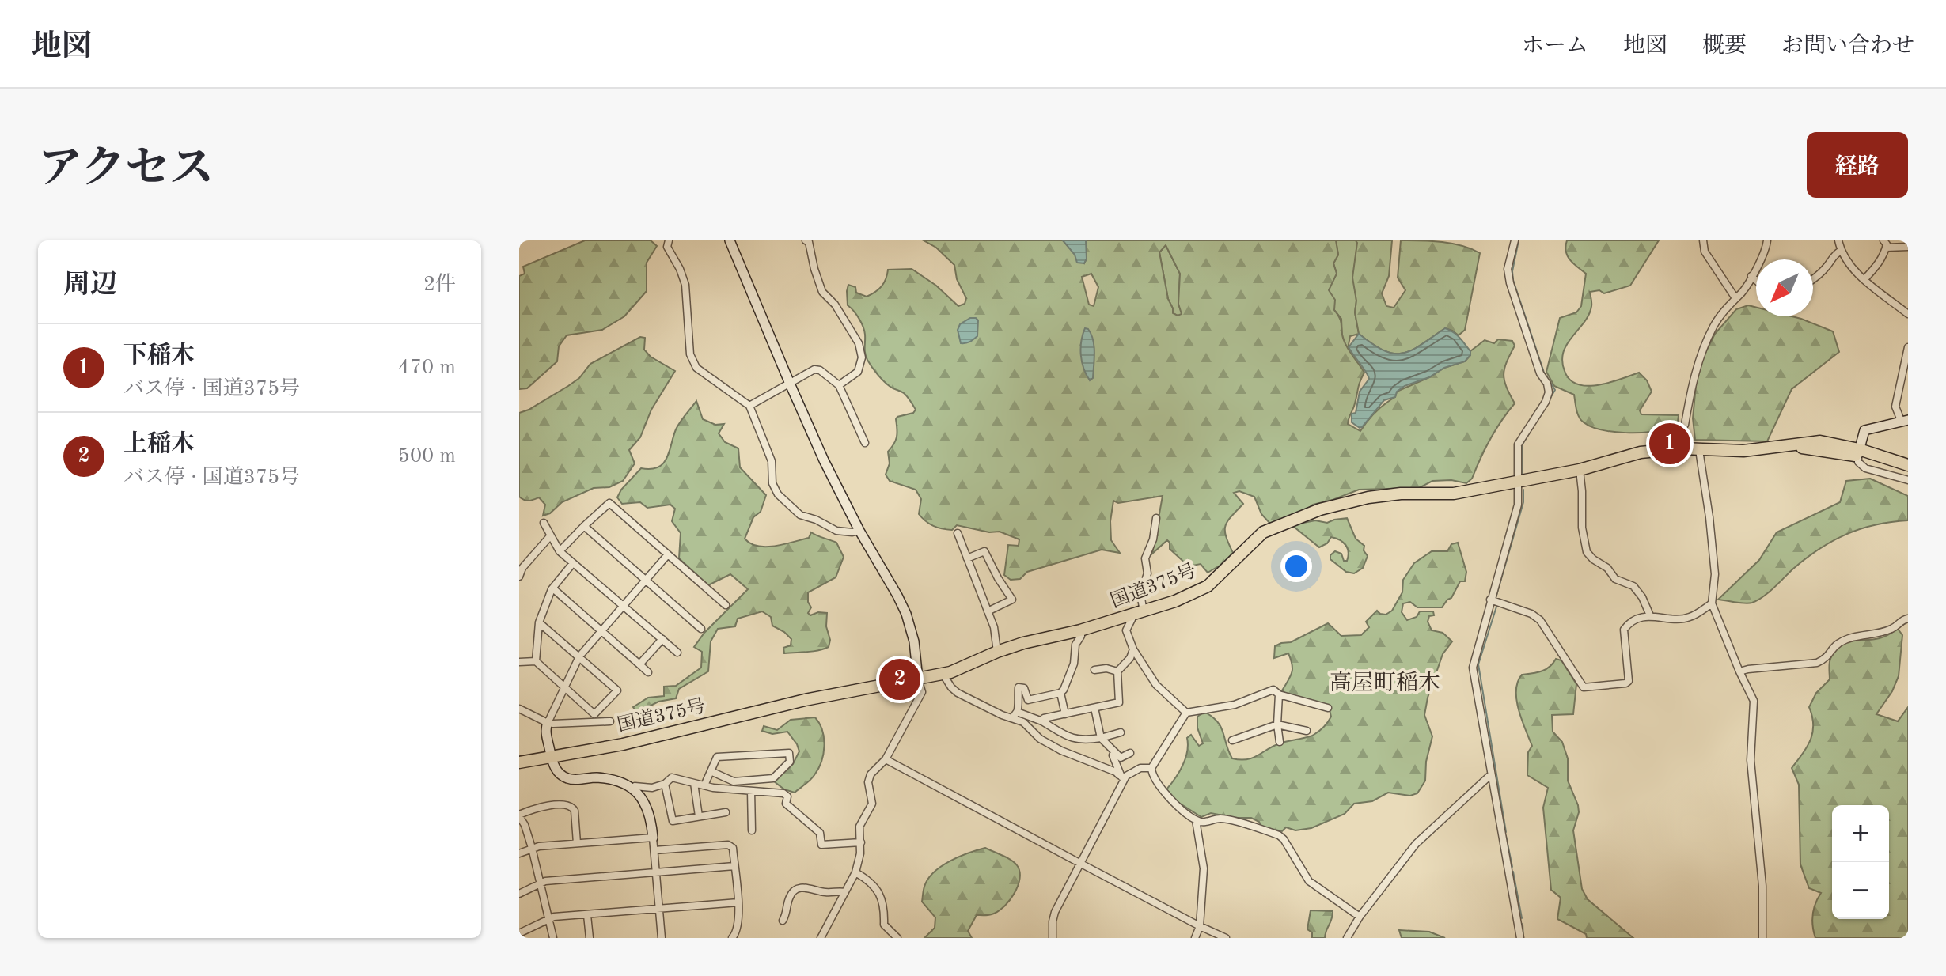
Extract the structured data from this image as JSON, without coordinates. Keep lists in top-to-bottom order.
{
  "streets": {
    "highway": ["国道375号"]
  },
  "districts": ["高屋町稲木"],
  "north": "bottom left",
  "page": {
    "header": "地図",
    "nav": [
      "ホーム",
      "地図",
      "概要",
      "お問い合わせ"
    ],
    "title": "アクセス",
    "buttons": "経路",
    "heading": ["周辺", "2件"],
    "list": [
      {
        "mark": "1",
        "name": "下稲木",
        "note": "バス停 · 国道375号",
        "value": "470 m"
      },
      {
        "mark": "2",
        "name": "上稲木",
        "note": "バス停 · 国道375号",
        "value": "500 m"
      }
    ],
    "pins": ["1", "2"],
    "map_buttons": ["+", "−"]
  }
}
